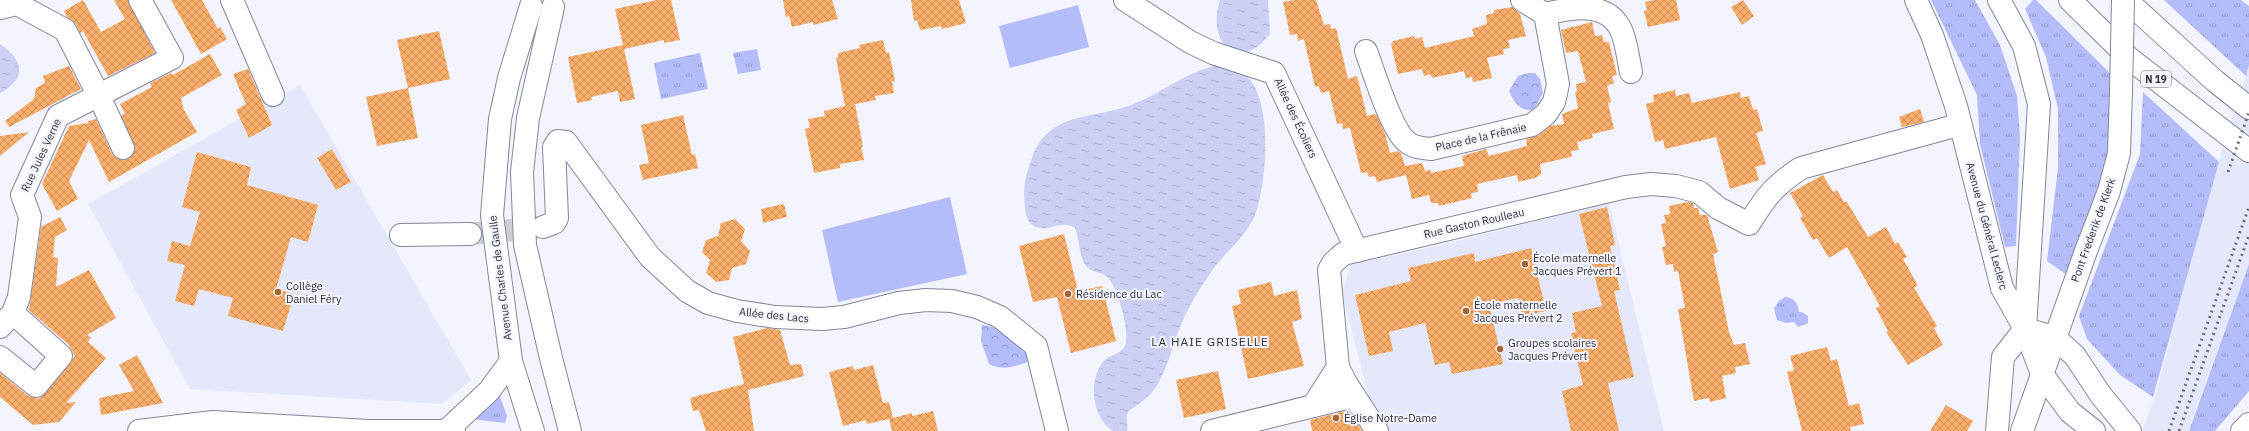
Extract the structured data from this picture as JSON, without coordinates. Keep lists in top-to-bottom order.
{
  "streets": {
    "main road": [
      "N 19",
      "Allée des Écoliers",
      "Place de la Frênaie",
      "Rue Jules Verne",
      "Rue Gaston Roulleau",
      "Avenue du Général Leclerc",
      "Pont Frederik de Klerk",
      "Avenue Charles de Gaulle",
      "Allée des Lacs"
    ]
  },
  "crossings": [
    ["Allée des Écoliers", "Rue Gaston Roulleau"],
    ["Avenue du Général Leclerc", "Pont Frederik de Klerk"]
  ],
  "districts": ["LA HAIE GRISELLE"],
  "places": [
    "École maternelle Jacques Prévert 1",
    "Collège Daniel Féry",
    "Résidence du Lac",
    "École maternelle Jacques Prévert 2",
    "Groupes scolaires Jacques Prévert",
    "Église Notre-Dame"
  ]
}
